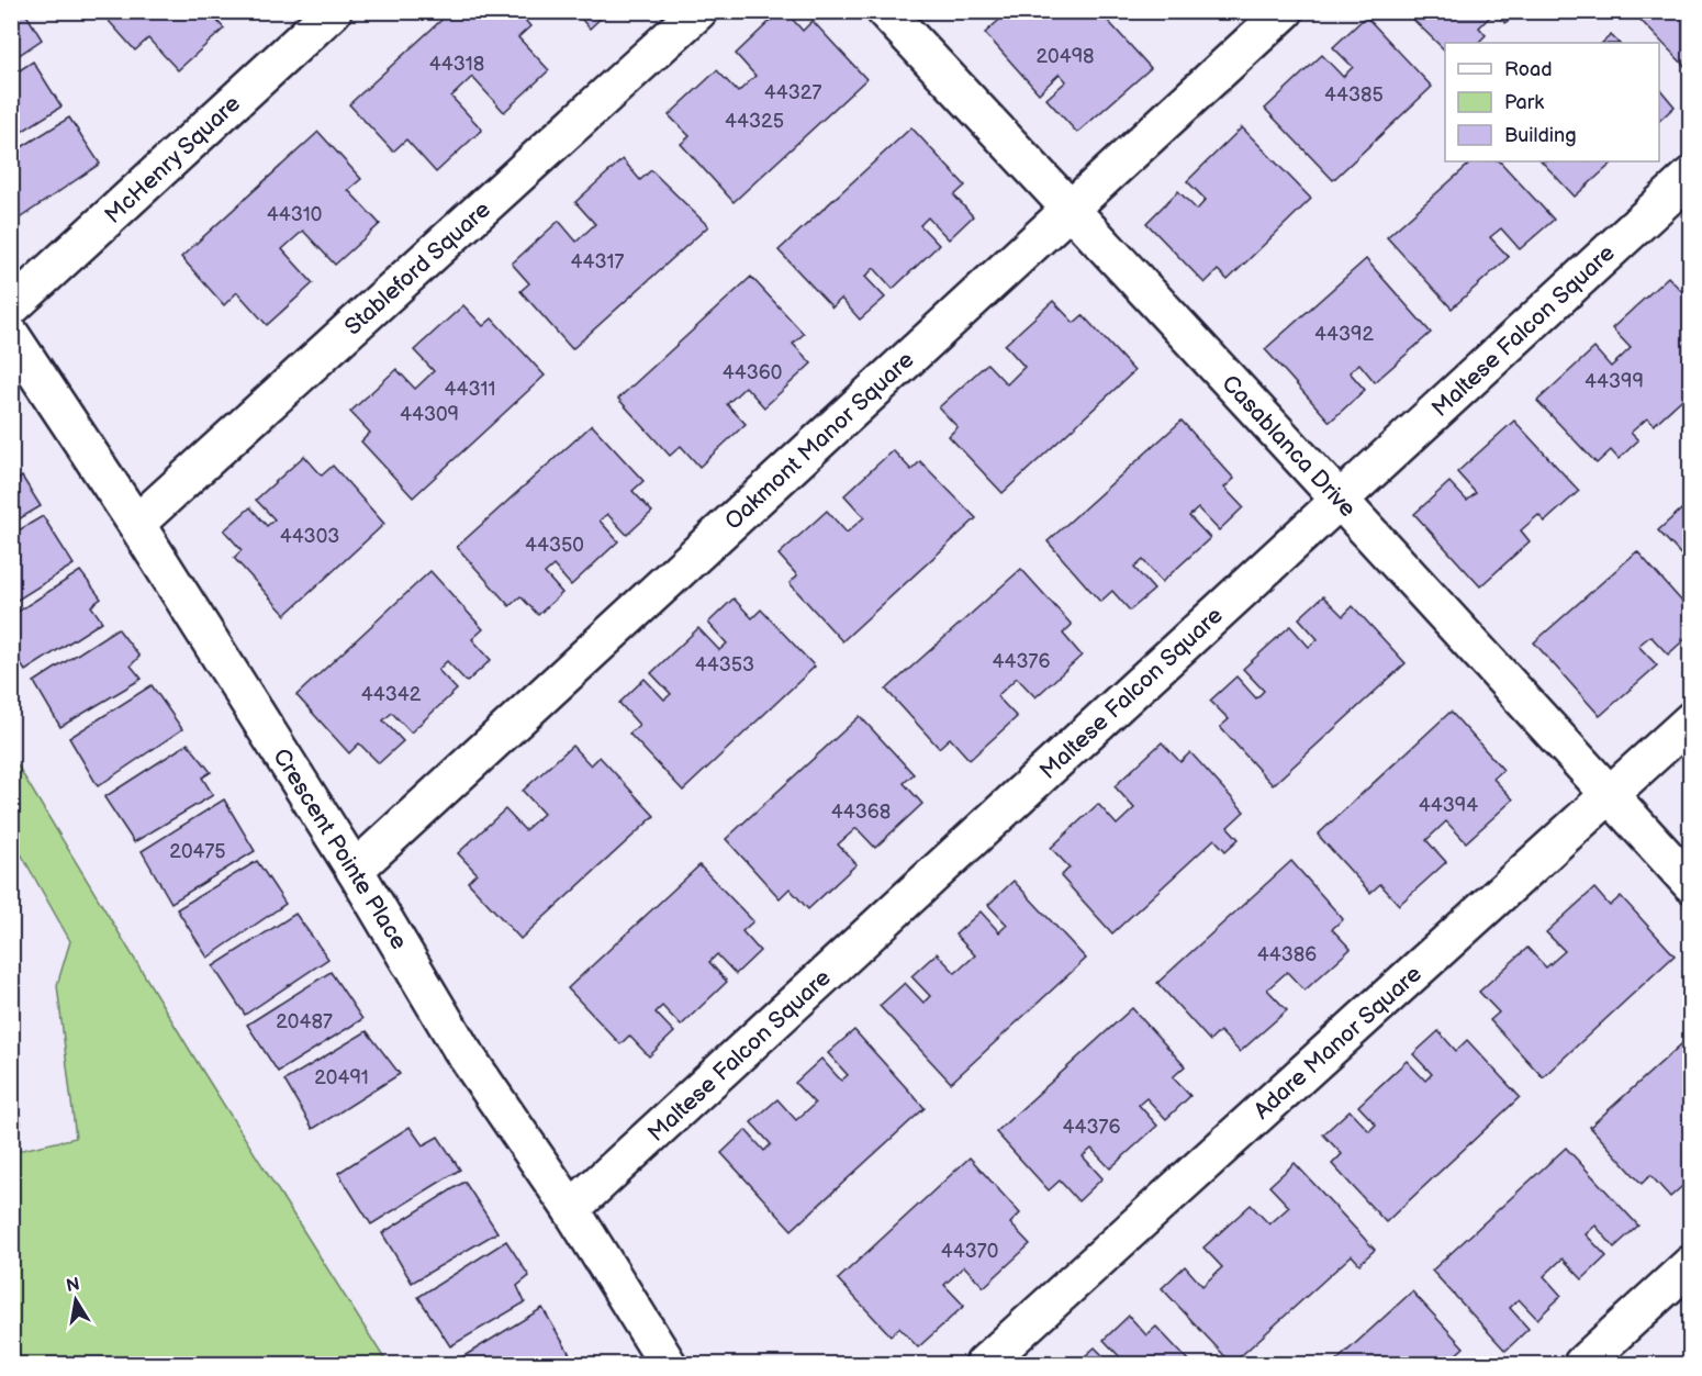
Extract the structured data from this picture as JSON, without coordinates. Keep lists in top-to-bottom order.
{
  "streets": {
    "street": [
      "McHenry Square",
      "Stableford Square",
      "Maltese Falcon Square",
      "Oakmont Manor Square",
      "Casablanca Drive",
      "Crescent Pointe Place",
      "Adare Manor Square"
    ]
  },
  "crossings": [
    ["Stableford Square", "Crescent Pointe Place"],
    ["Maltese Falcon Square", "Casablanca Drive"],
    ["Maltese Falcon Square", "Crescent Pointe Place"],
    ["Oakmont Manor Square", "Casablanca Drive"],
    ["Oakmont Manor Square", "Crescent Pointe Place"],
    ["Casablanca Drive", "Adare Manor Square"]
  ],
  "house_numbers": [
    "20498",
    "44318",
    "44327",
    "44385",
    "44325",
    "44310",
    "44317",
    "44392",
    "44360",
    "44399",
    "44311",
    "44309",
    "44303",
    "44350",
    "44376",
    "44353",
    "44342",
    "44394",
    "44368",
    "20475",
    "44386",
    "20487",
    "20491",
    "44376",
    "44370"
  ],
  "legend": ["Road", "Park", "Building"],
  "north": "top"
}
